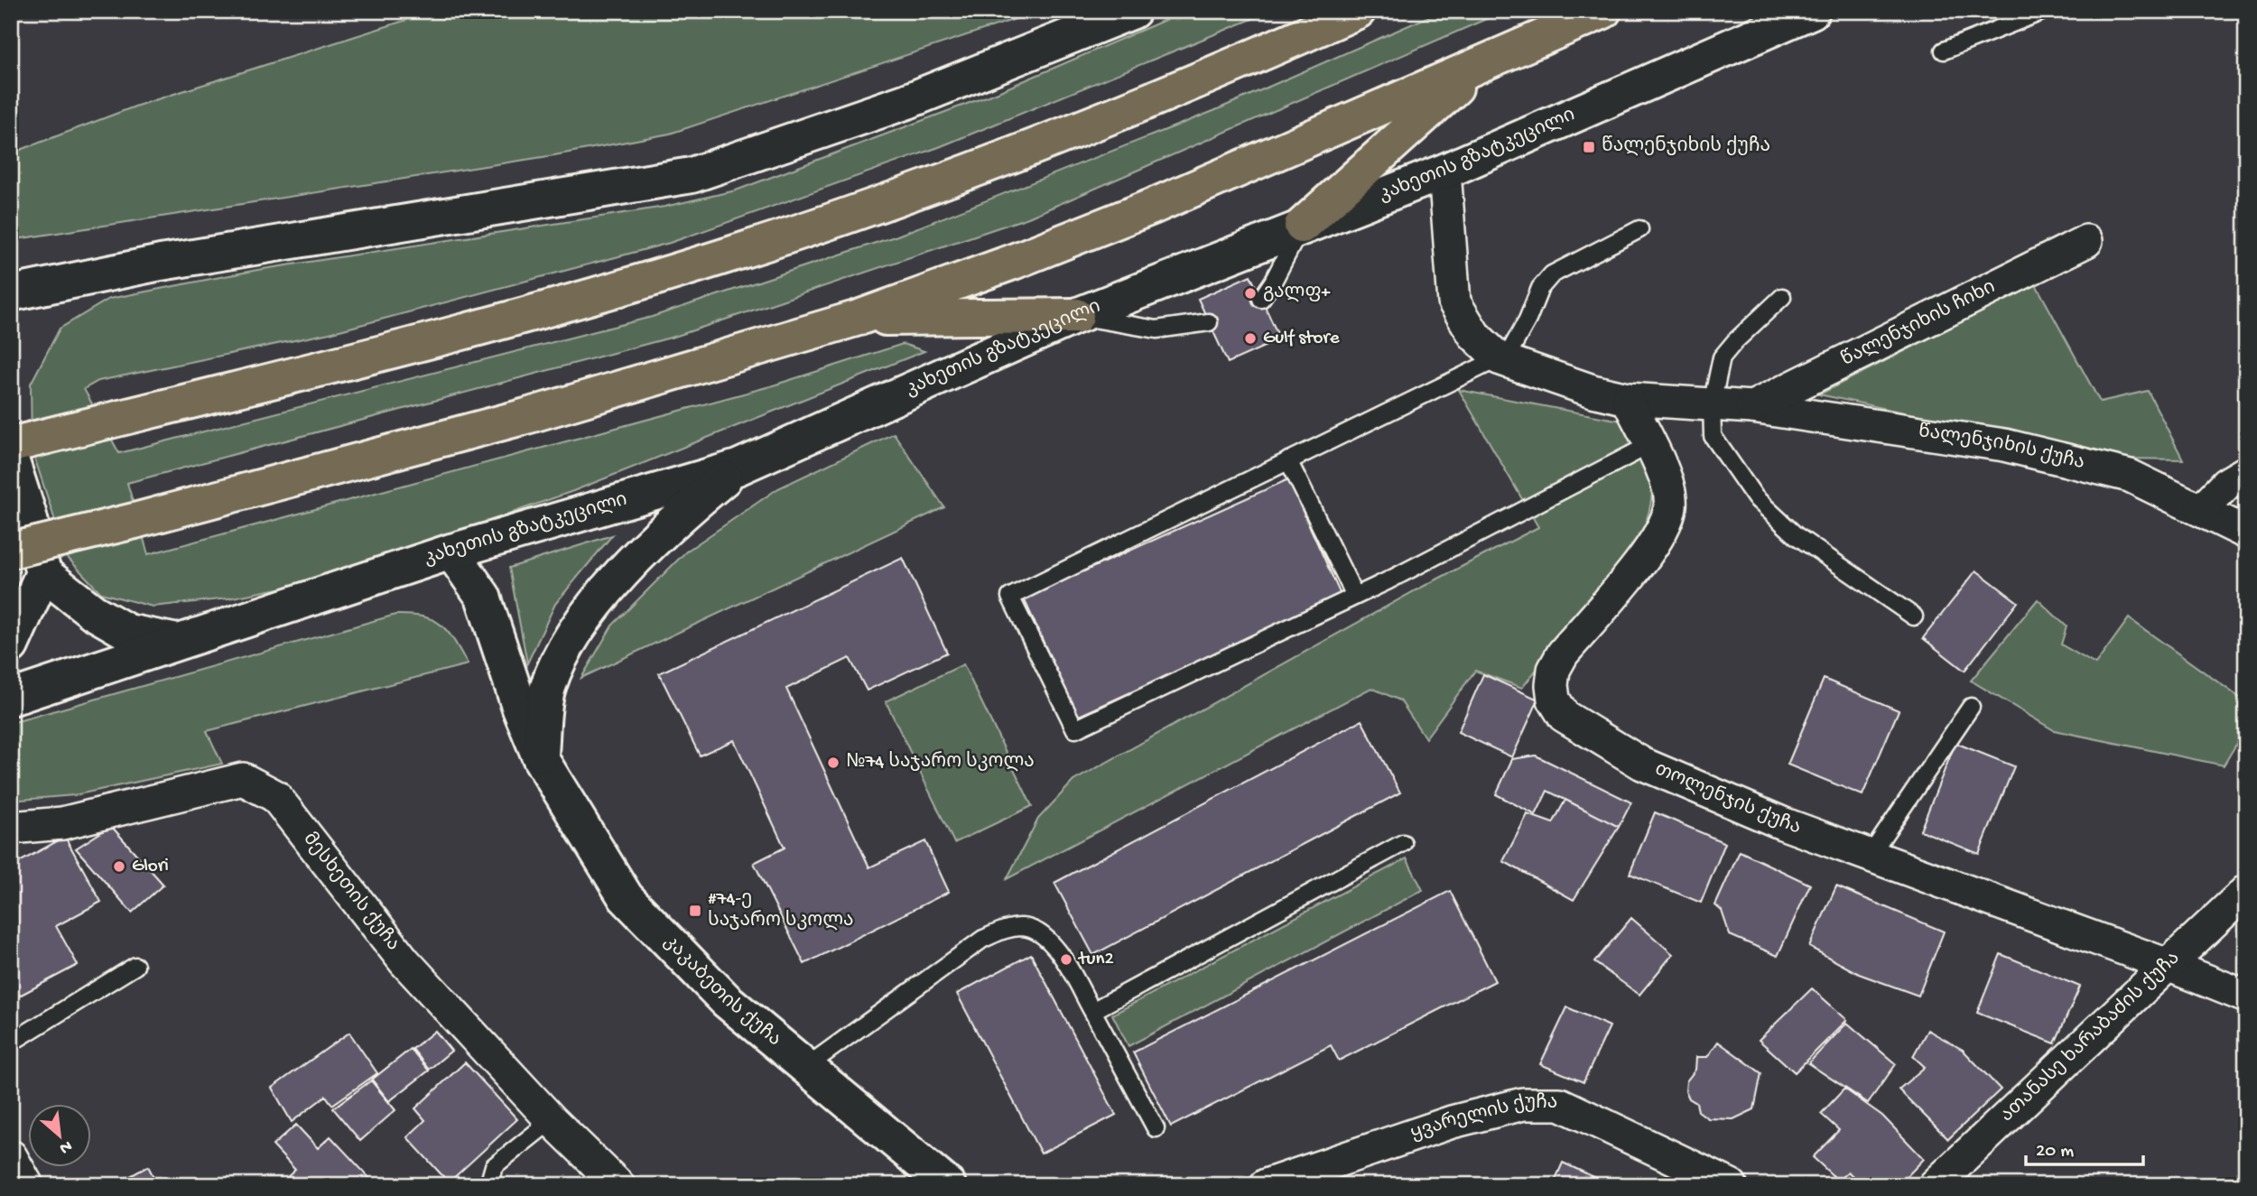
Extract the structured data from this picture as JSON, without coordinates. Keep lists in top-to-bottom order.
{
  "streets": {
    "street": [
      "კახეთის გზატკეცილი",
      "წალენჯიხის ჩიხი",
      "წალენჯიხის ქუჩა",
      "თოლენჯის ქუჩა",
      "მესხეთის ქუჩა",
      "კაკაბეთის ქუჩა",
      "ათანასე ხარაბაძის ქუჩა",
      "ყვარელის ქუჩა"
    ]
  },
  "crossings": [
    ["კახეთის გზატკეცილი", "წალენჯიხის ქუჩა"],
    ["კახეთის გზატკეცილი", "კაკაბეთის ქუჩა"],
    ["წალენჯიხის ჩიხი", "წალენჯიხის ქუჩა"],
    ["წალენჯიხის ქუჩა", "თოლენჯის ქუჩა"],
    ["თოლენჯის ქუჩა", "ათანასე ხარაბაძის ქუჩა"]
  ],
  "places": {
    "transit": ["წალენჯიხის ქუჩა", "#74-ე საჯარო სკოლა"],
    "other": [
      "გალფ+",
      "Gulf store",
      "№74 საჯარო სკოლა",
      "Glori",
      "tun2"
    ]
  },
  "scale_bar": "20 m",
  "north": "bottom right"
}
